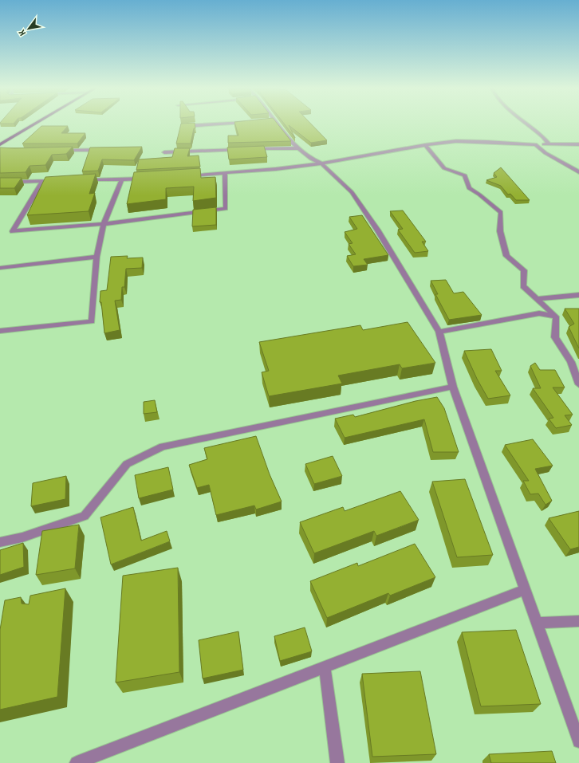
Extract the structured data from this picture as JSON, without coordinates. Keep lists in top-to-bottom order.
{
  "north": "bottom left"
}
